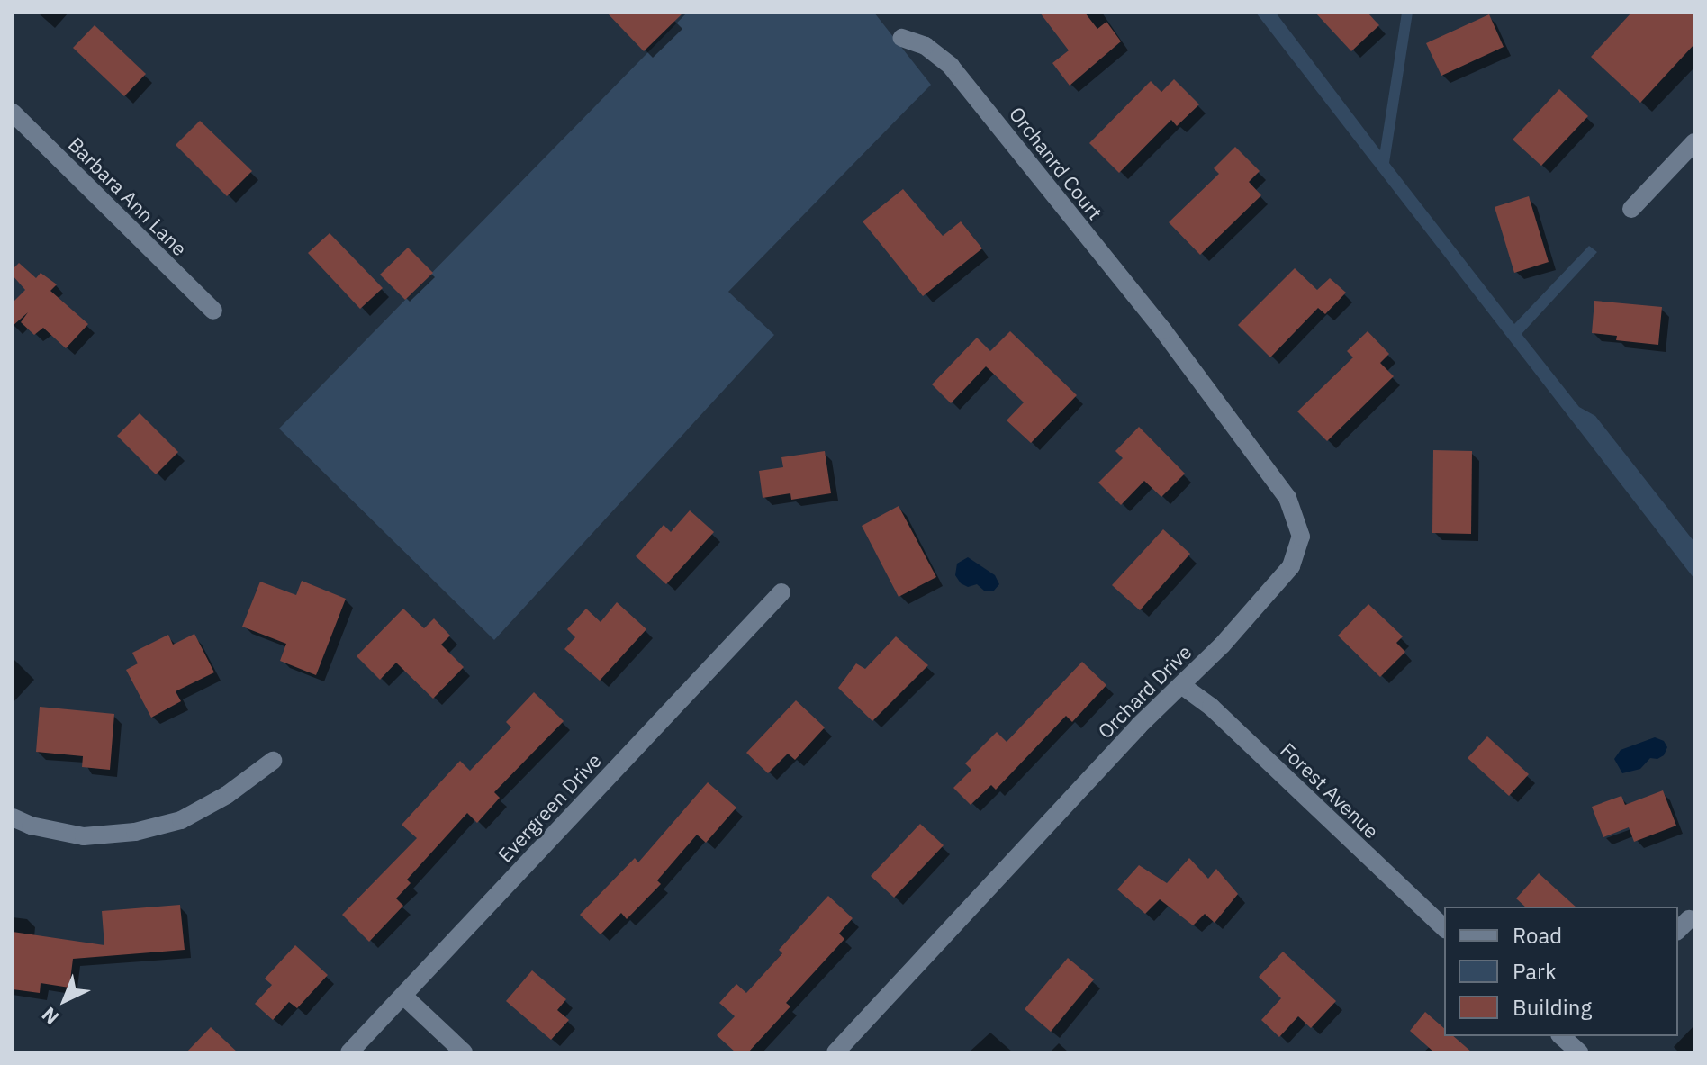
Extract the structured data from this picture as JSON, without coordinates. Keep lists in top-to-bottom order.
{
  "streets": {
    "street": [
      "Orchanrd Court",
      "Barbara Ann Lane",
      "Orchard Drive",
      "Forest Avenue",
      "Evergreen Drive"
    ]
  },
  "crossings": [
    ["Orchanrd Court", "Orchard Drive"],
    ["Orchard Drive", "Forest Avenue"]
  ],
  "legend": ["Road", "Park", "Building"],
  "north": "bottom left"
}
